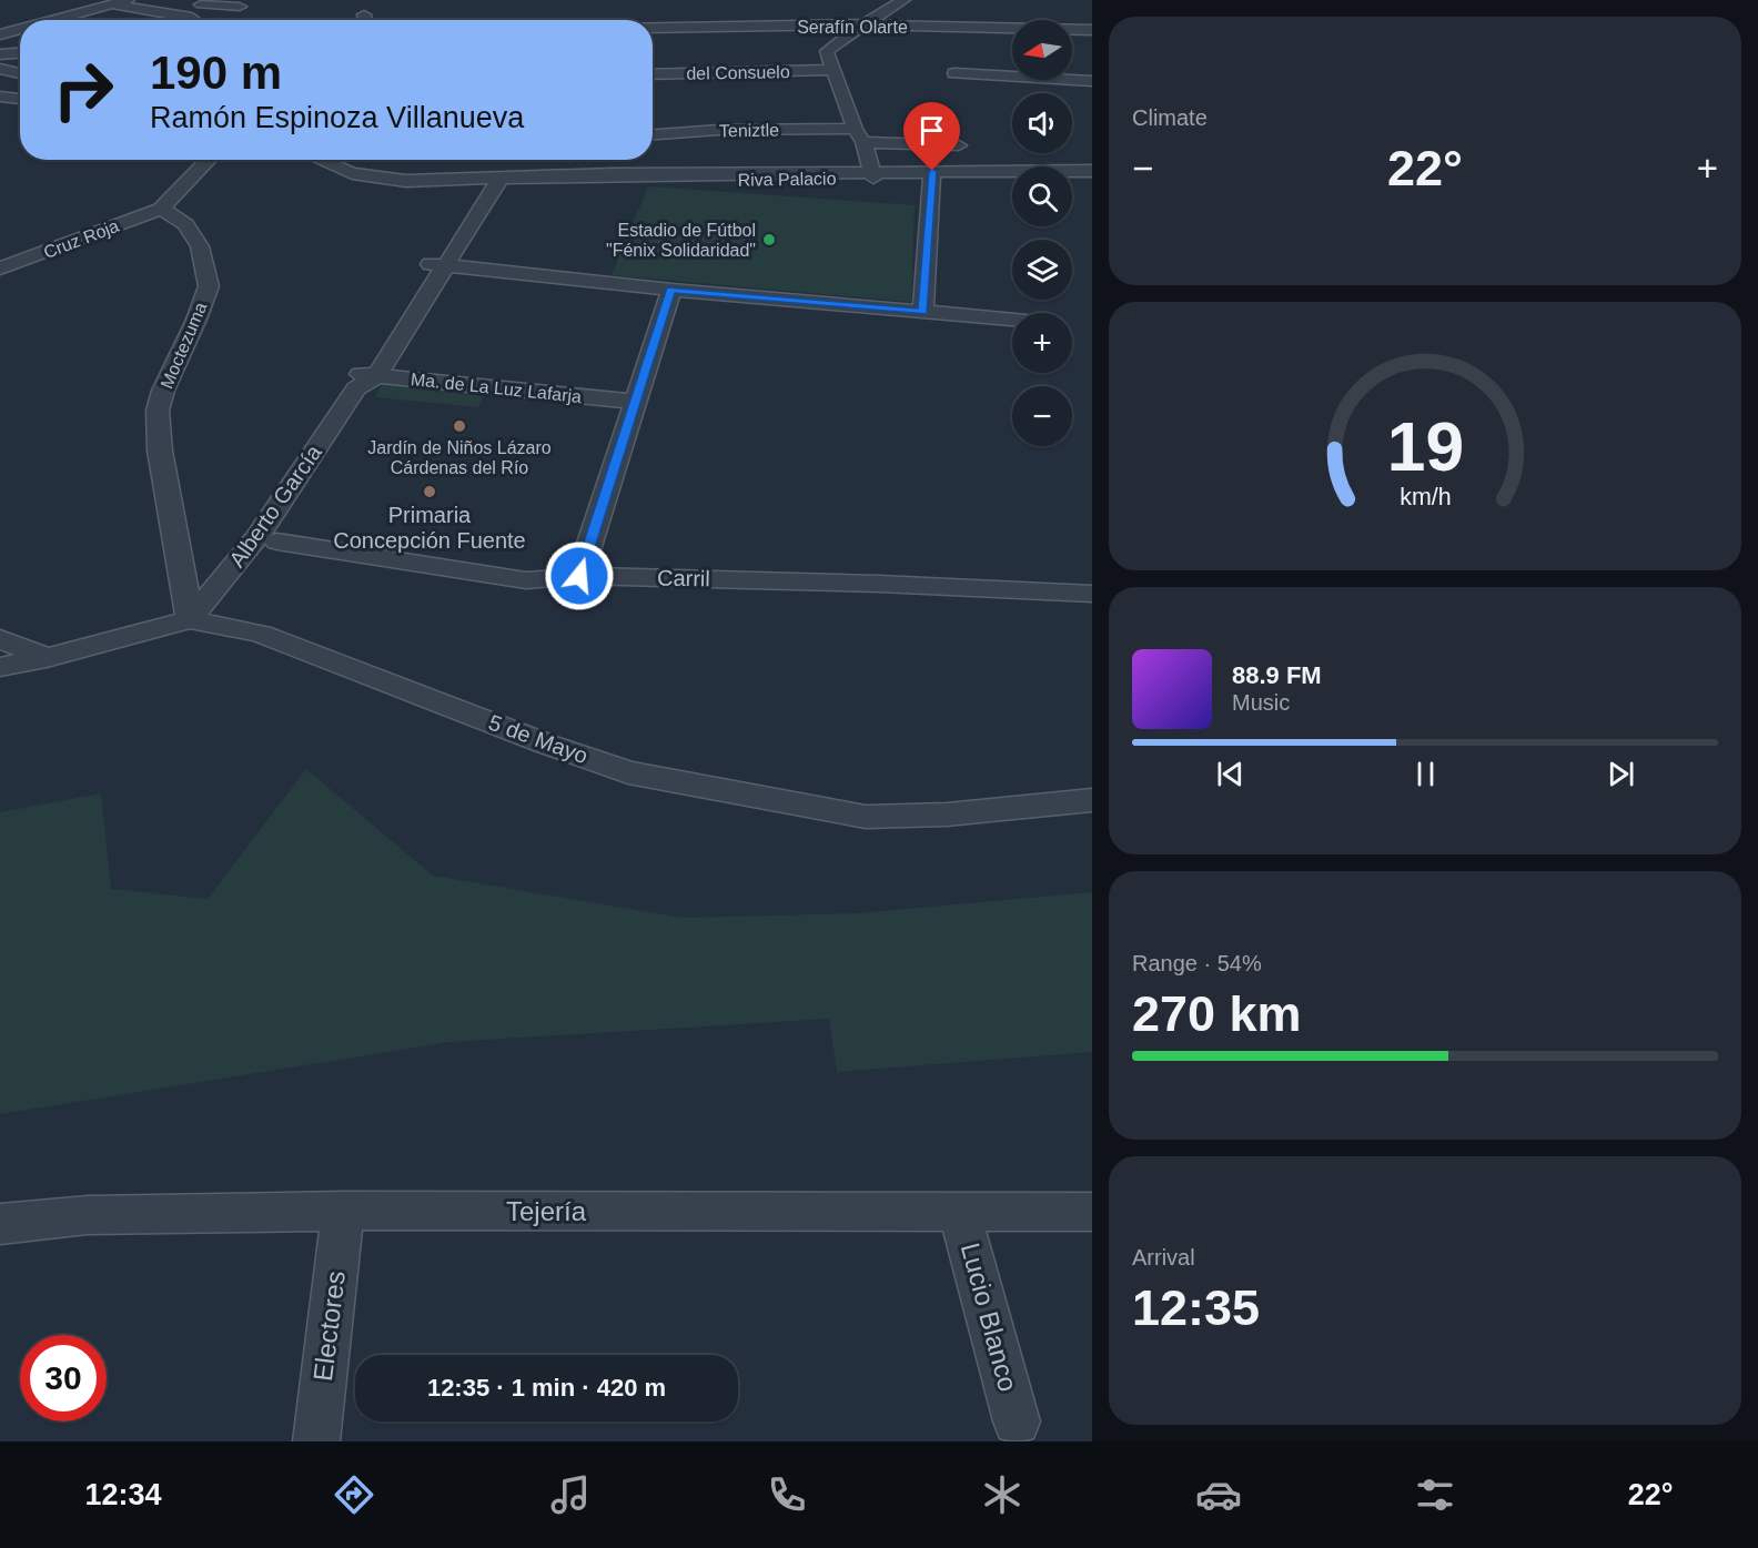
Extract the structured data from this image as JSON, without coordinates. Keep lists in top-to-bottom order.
{
  "streets": {
    "street": [
      "Serafín Olarte",
      "del Consuelo",
      "Teniztle",
      "Riva Palacio",
      "Cruz Roja",
      "Moctezuma",
      "Ma. de La Luz Lafarja",
      "Alberto García",
      "Carril",
      "5 de Mayo",
      "Tejería",
      "Lucio Blanco",
      "Electores"
    ]
  },
  "crossings": [
    ["Riva Palacio", "Alberto García"],
    ["Cruz Roja", "Moctezuma"],
    ["Moctezuma", "Alberto García"],
    ["Moctezuma", "5 de Mayo"],
    ["Ma. de La Luz Lafarja", "Alberto García"],
    ["Alberto García", "5 de Mayo"],
    ["Tejería", "Lucio Blanco"],
    ["Tejería", "Electores"]
  ],
  "places": ["Estadio de Fútbol \"Fénix Solidaridad\"", "Jardín de Niños Lázaro Cárdenas del Río", "Primaria Concepción Fuente"],
  "north": "left",
  "page": {
    "tile": [
      "Climate",
      ["Range · 54%", "270 km"],
      ["Arrival", "12:35"]
    ],
    "map_buttons": ["+", "−"],
    "turn": ["190 m", "Ramón Espinoza Villanueva"],
    "heat": ["−", "22°", "+"],
    "song": ["88.9 FM", "Music"],
    "limit": "30",
    "trip": "12:35 · 1 min · 420 m",
    "tabs": ["12:34", "22°"],
    "gauge": ["19", "km/h"]
  }
}
